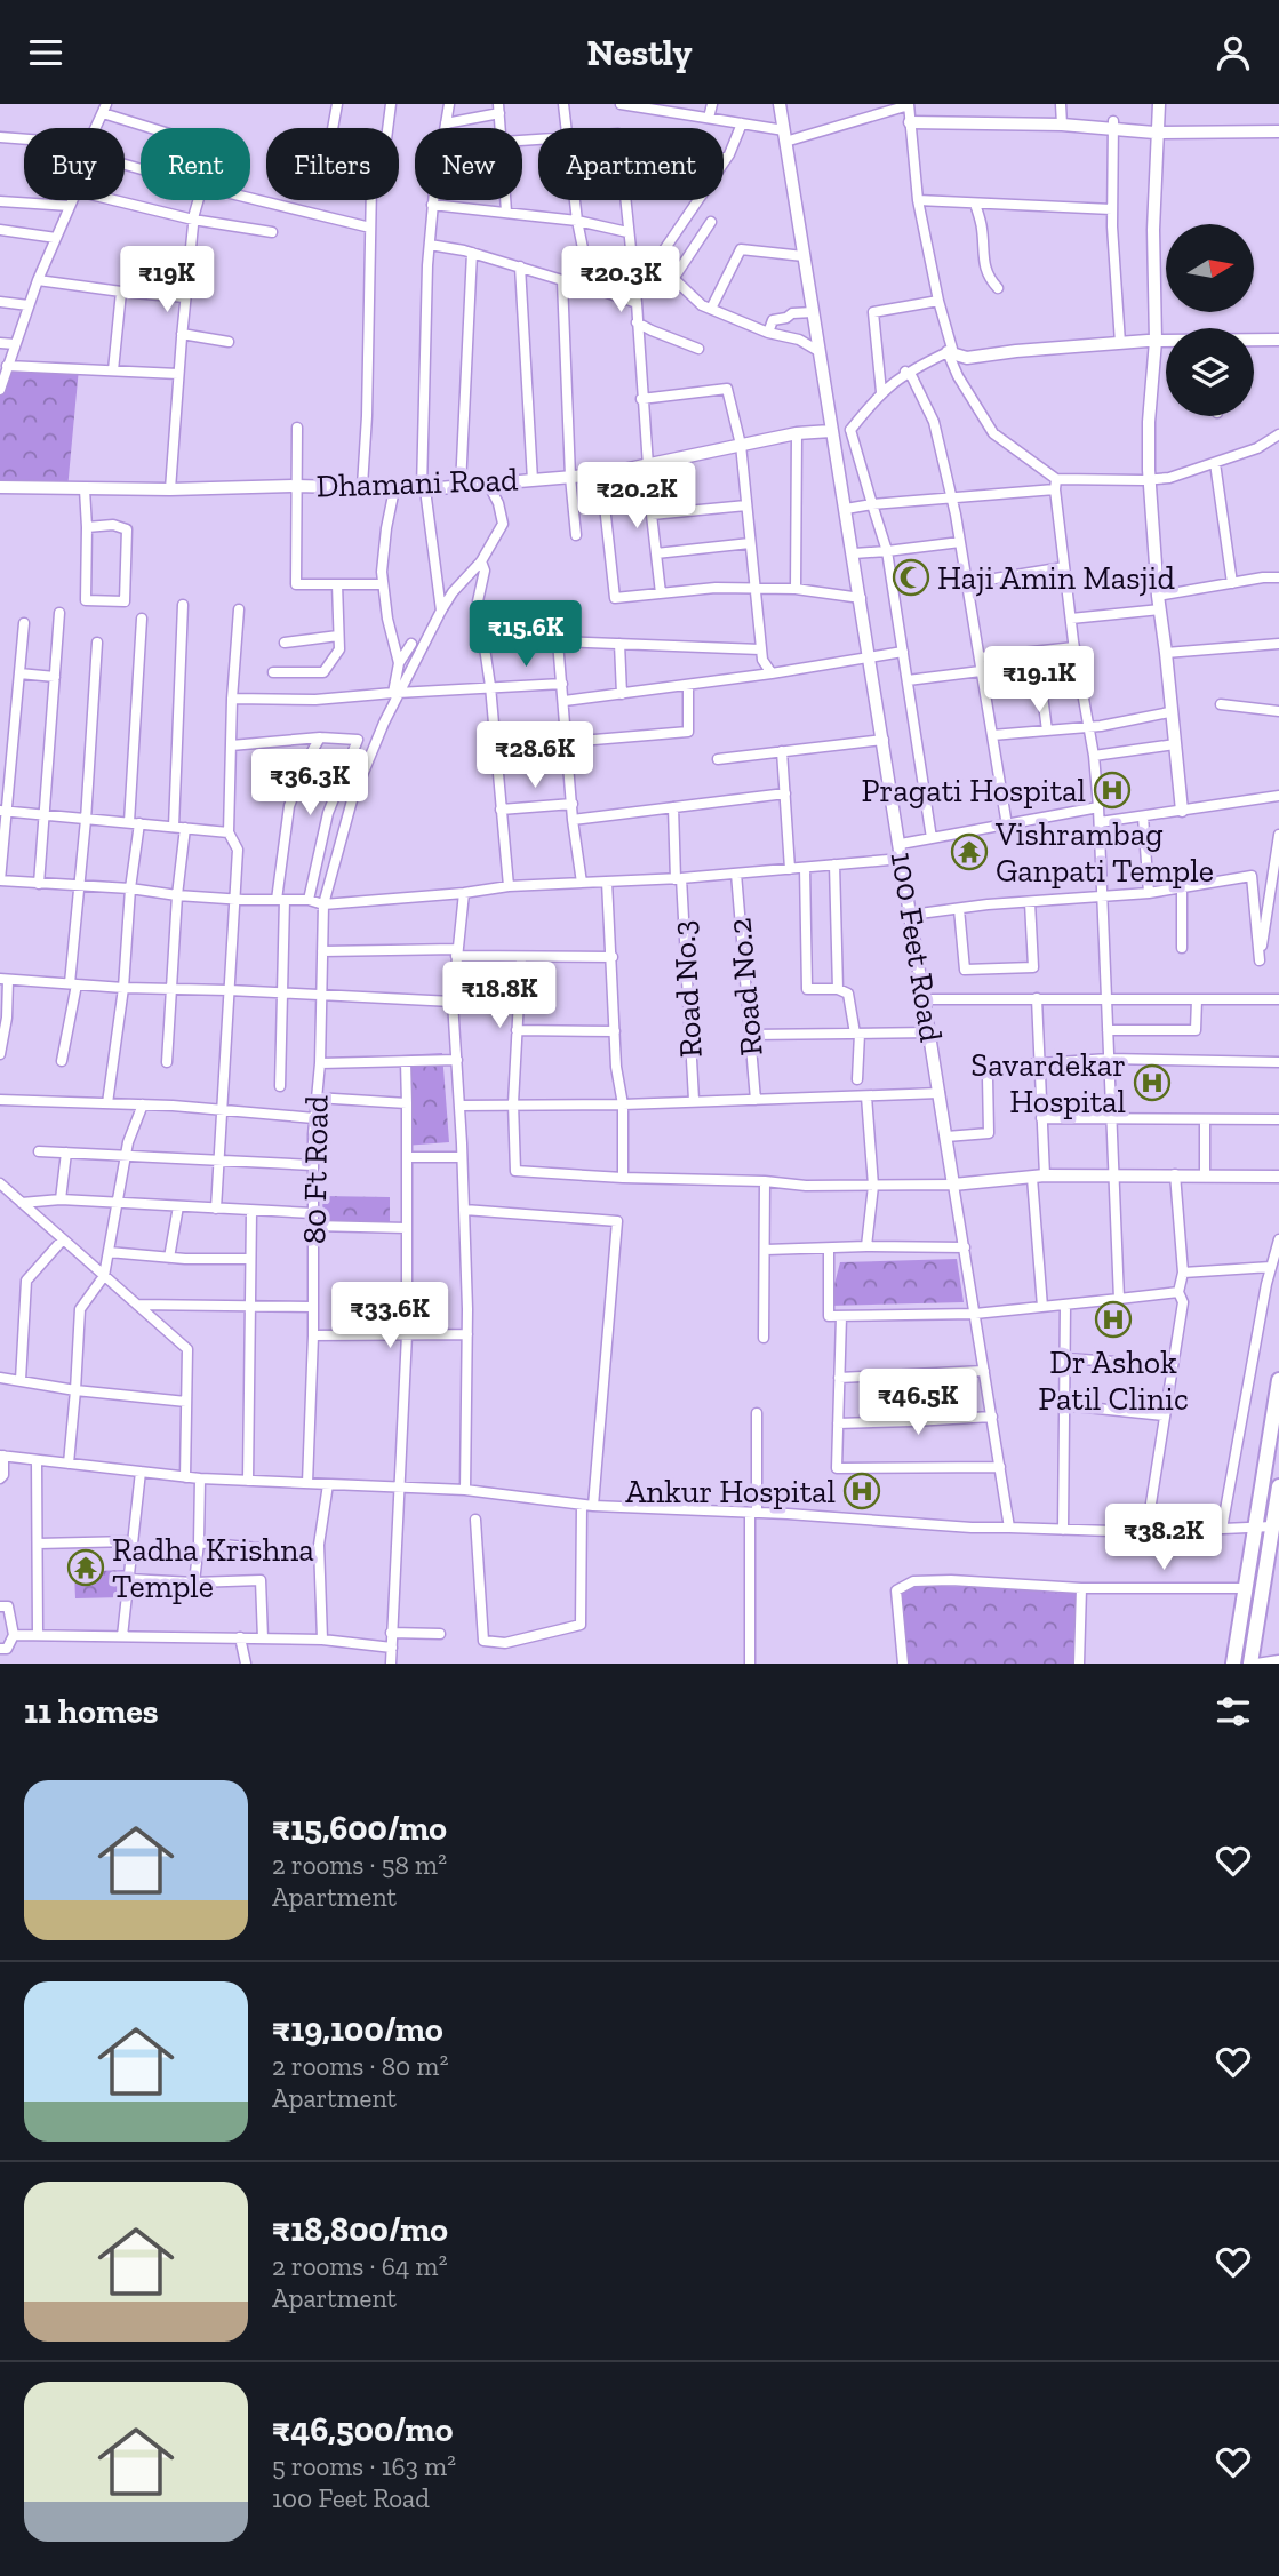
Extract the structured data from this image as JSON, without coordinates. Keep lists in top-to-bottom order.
{
  "streets": {
    "main road": ["Dhamani Road", "100 Feet Road"],
    "street": ["Road No.2", "Road No.3", "80 Ft Road"]
  },
  "crossings": [
    ["Dhamani Road", "100 Feet Road"]
  ],
  "places": {
    "mosque": ["Haji Amin Masjid"],
    "hospital": [
      "Pragati Hospital",
      "Savardekar Hospital",
      "Dr Ashok Patil Clinic",
      "Ankur Hospital"
    ],
    "temple": ["Vishrambag Ganpati Temple", "Radha Krishna Temple"]
  },
  "north": "right",
  "page": {
    "header": "Nestly",
    "chip": [
      "Buy",
      "Rent",
      "Filters",
      "New",
      "Apartment"
    ],
    "price": [
      "₹19K",
      "₹20.3K",
      "₹20.2K",
      "₹15.6K",
      "₹19.1K",
      "₹28.6K",
      "₹36.3K",
      "₹18.8K",
      "₹33.6K",
      "₹46.5K",
      "₹38.2K"
    ],
    "heading": "11 homes",
    "list": [
      {
        "name": "₹15,600/mo",
        "note": "2 rooms · 58 m² · Apartment"
      },
      {
        "name": "₹19,100/mo",
        "note": "2 rooms · 80 m² · Apartment"
      },
      {
        "name": "₹18,800/mo",
        "note": "2 rooms · 64 m² · Apartment"
      },
      {
        "name": "₹46,500/mo",
        "note": "5 rooms · 163 m² · 100 Feet Road"
      }
    ]
  }
}
